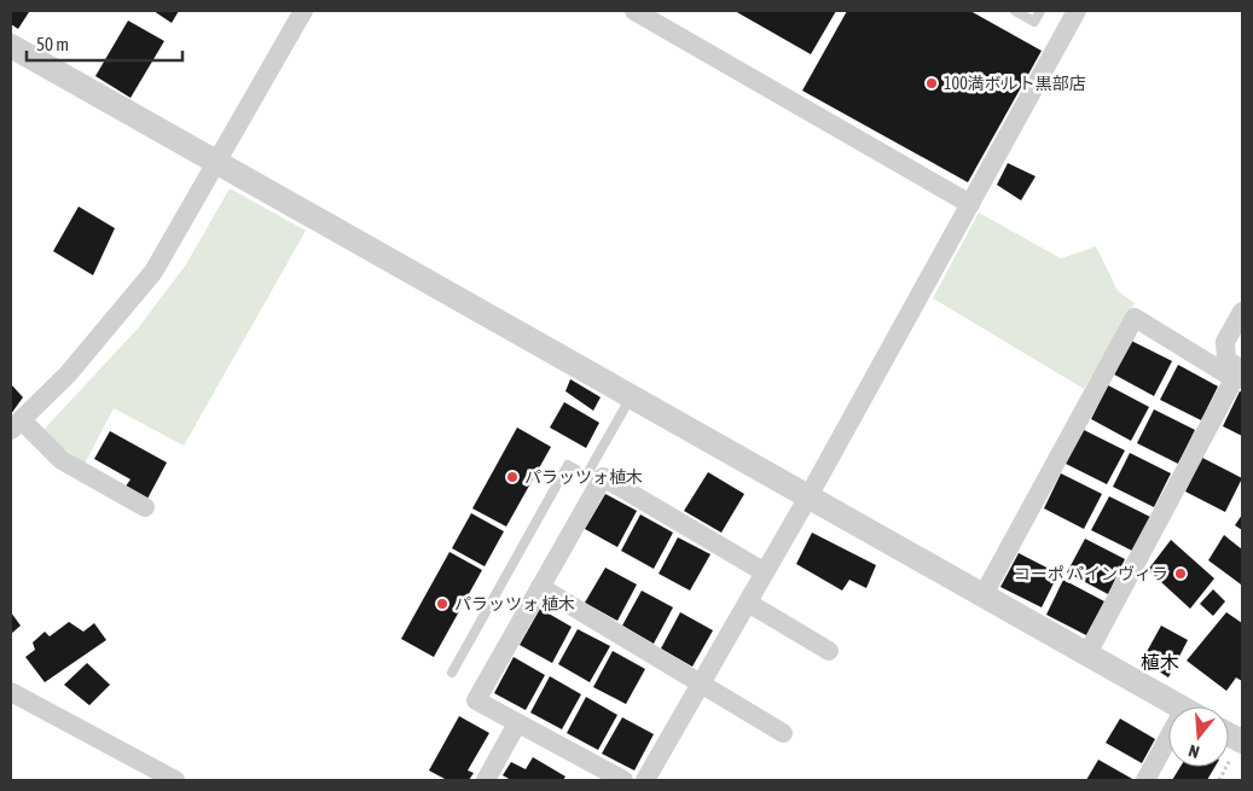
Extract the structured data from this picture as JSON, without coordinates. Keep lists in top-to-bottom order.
{
  "districts": ["植木"],
  "places": [
    "100満ボルト黒部店",
    "パラッツォ植木",
    "コーポ パインヴィラ",
    "パラッツォ 植木"
  ],
  "scale_bar": "50 m",
  "north": "bottom"
}
